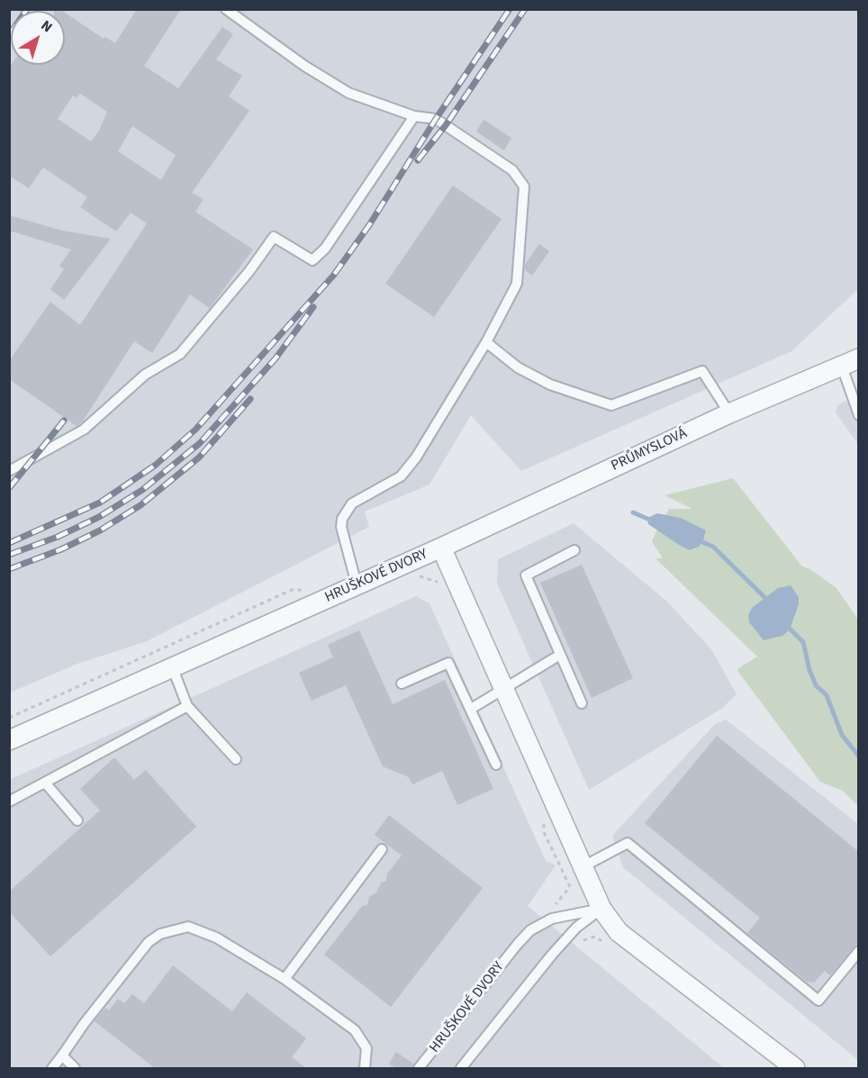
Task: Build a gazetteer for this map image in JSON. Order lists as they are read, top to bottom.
{
  "streets": {
    "street": ["PRŮMYSLOVÁ", "HRUŠKOVÉ DVORY"]
  },
  "crossings": [
    ["PRŮMYSLOVÁ", "HRUŠKOVÉ DVORY"]
  ],
  "north": "top right"
}
